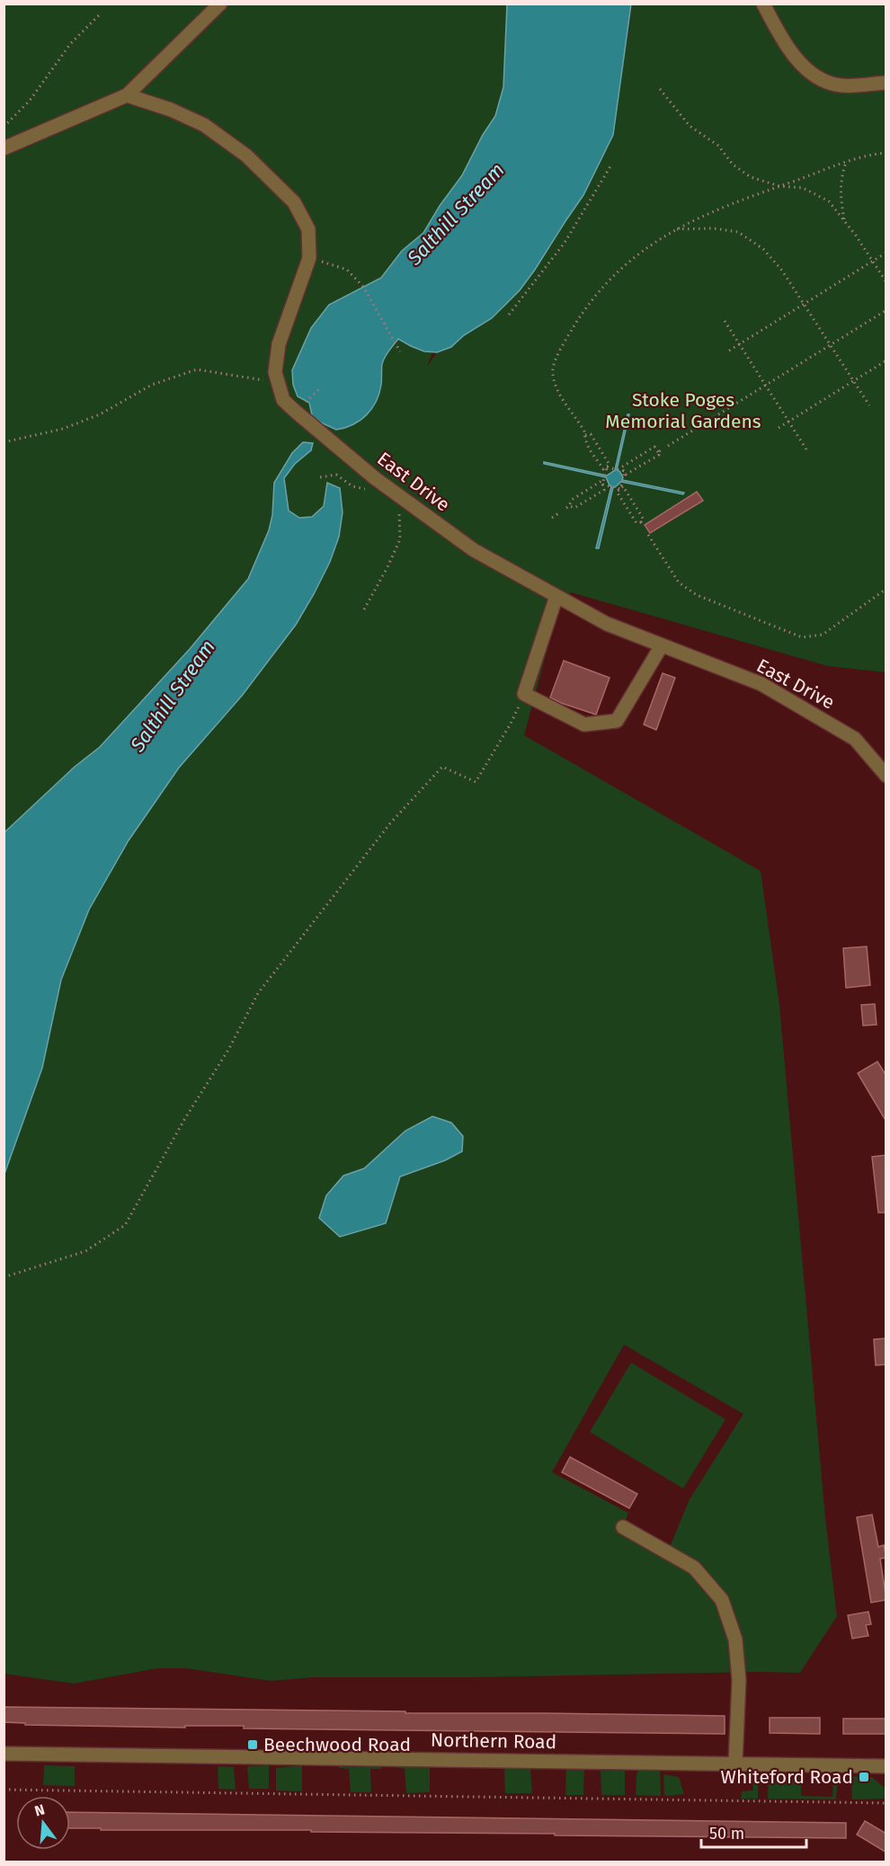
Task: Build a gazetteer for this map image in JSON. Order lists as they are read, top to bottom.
{
  "streets": {
    "street": ["East Drive", "Northern Road"]
  },
  "water": ["Salthill Stream"],
  "parks": ["Stoke Poges Memorial Gardens"],
  "places": {
    "transit": ["Beechwood Road", "Whiteford Road"]
  },
  "scale_bar": "50 m",
  "north": "top"
}
